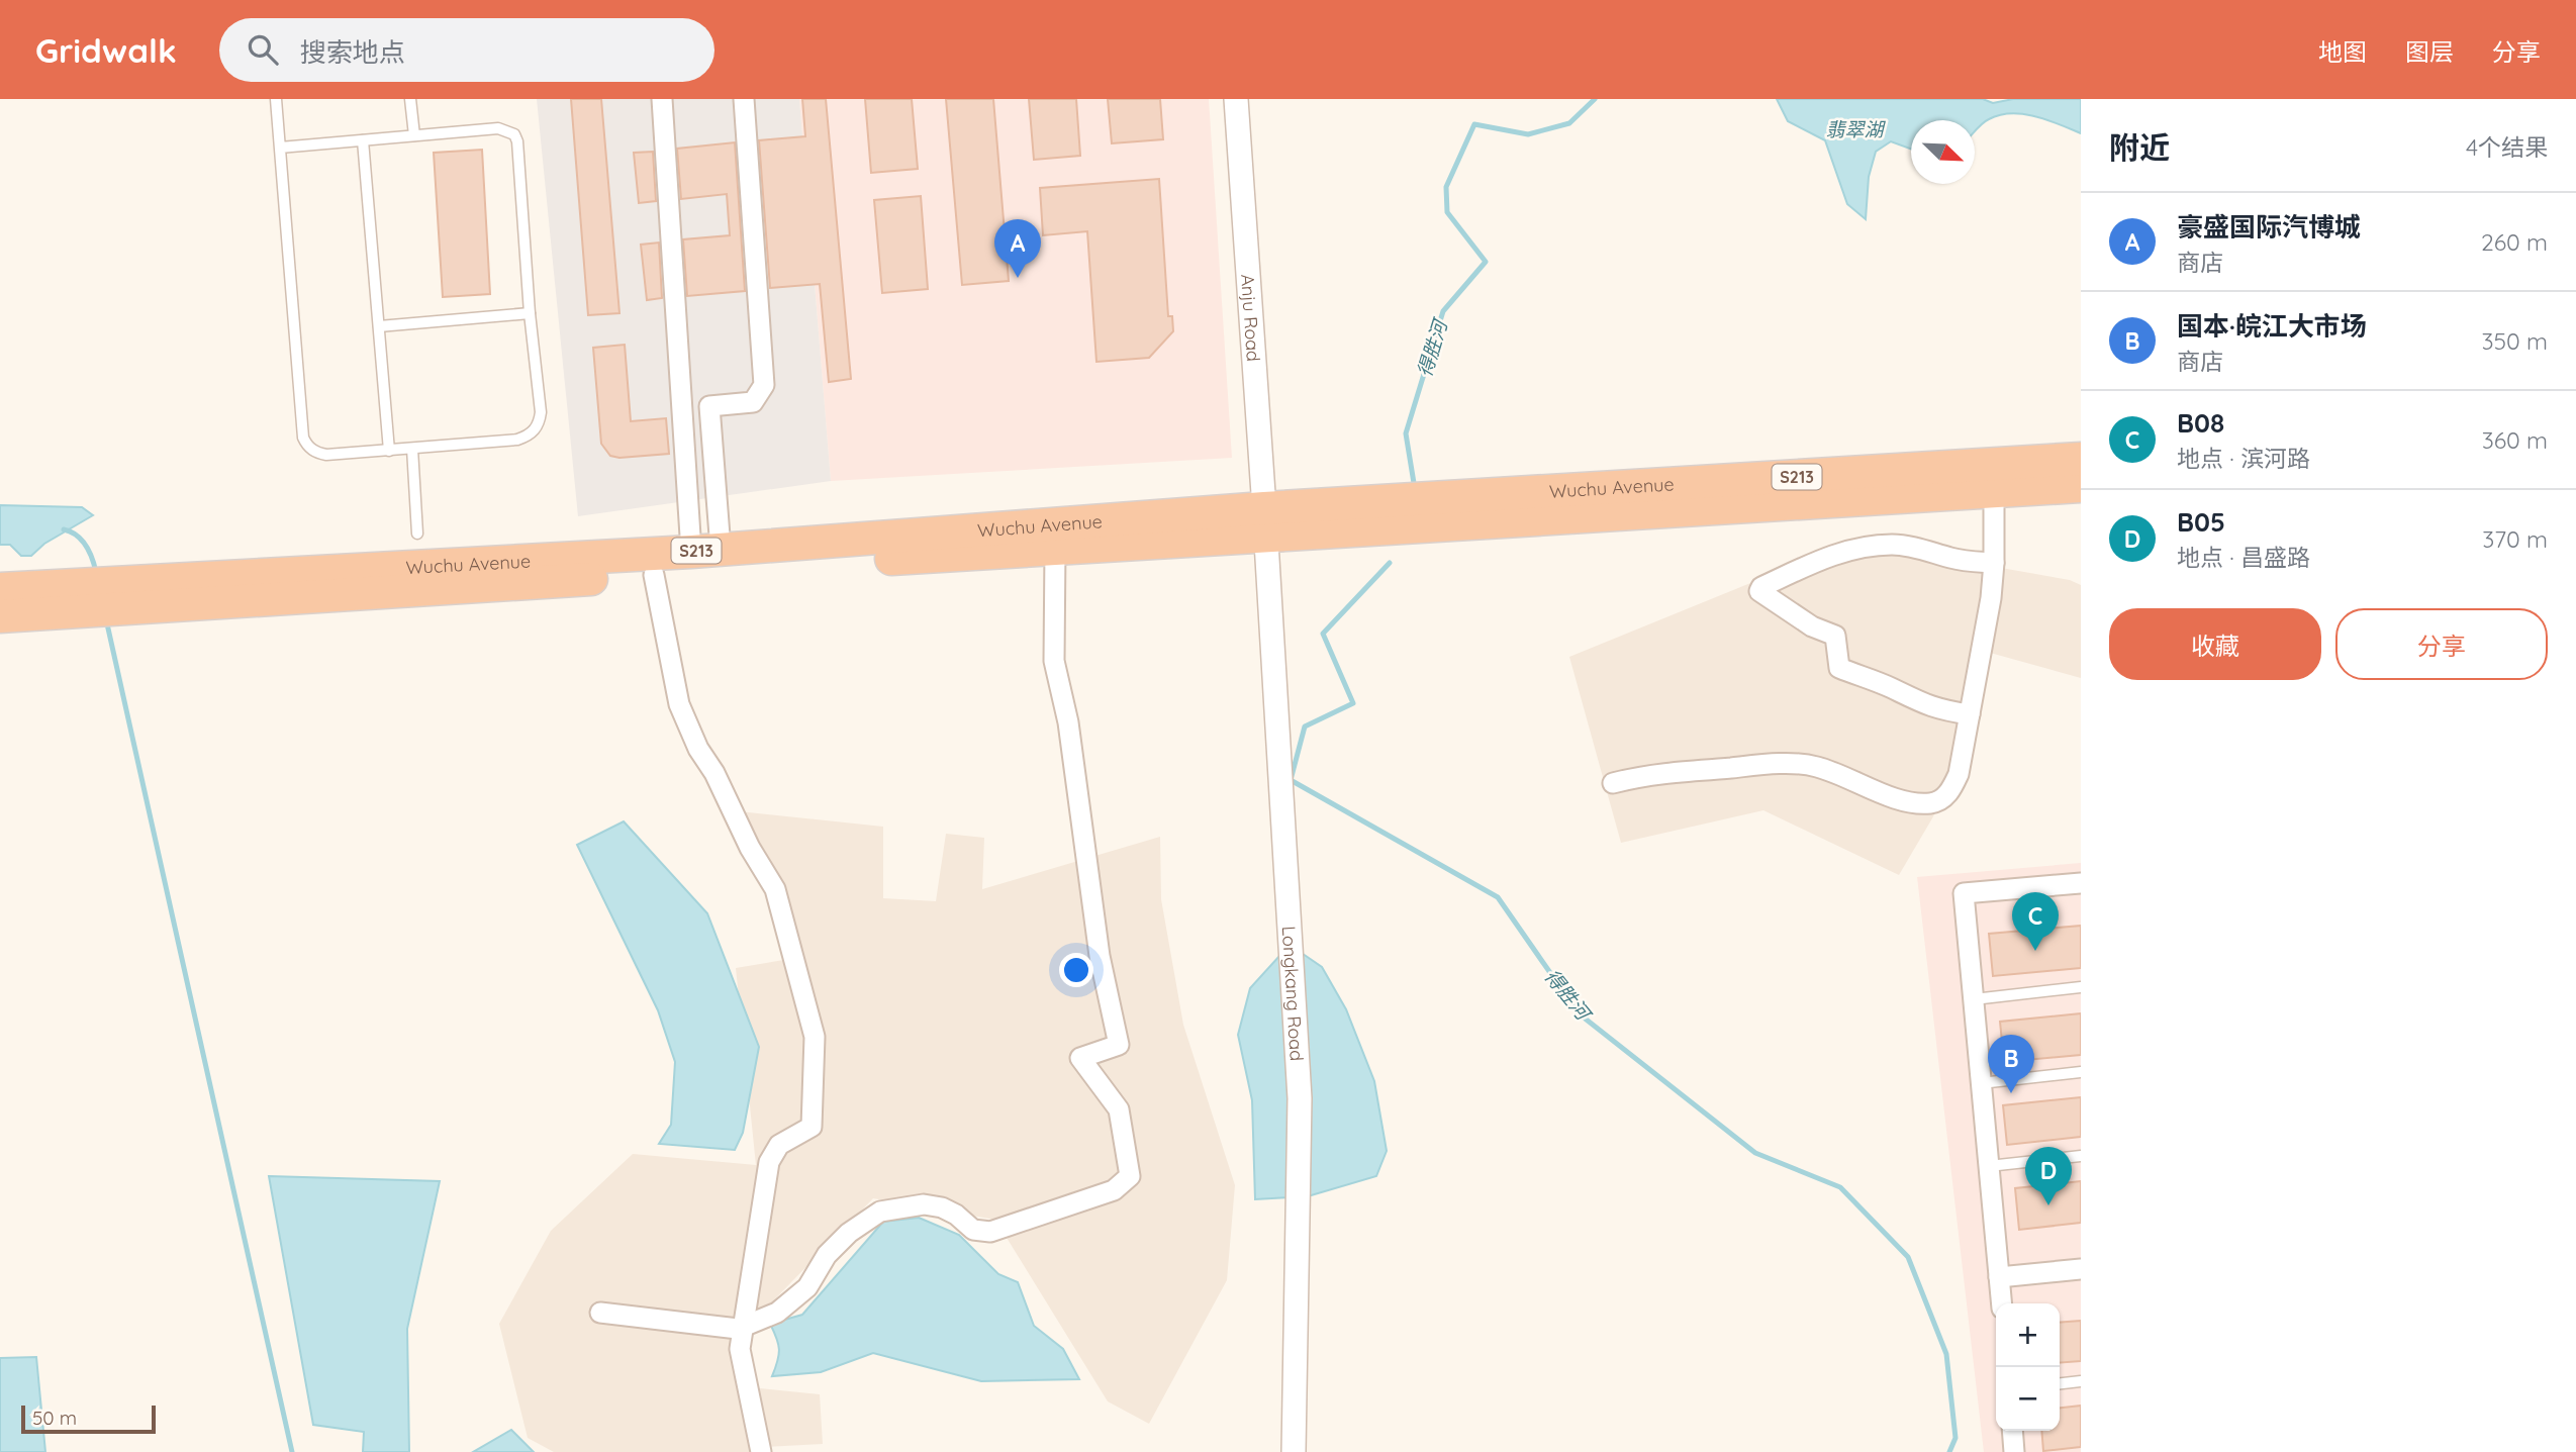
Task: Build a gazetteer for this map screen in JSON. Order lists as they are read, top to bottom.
{
  "streets": {
    "highway": ["S213", "Wuchu Avenue"],
    "street": ["Anju Road", "Longkang Road"]
  },
  "crossings": [
    ["Anju Road", "Wuchu Avenue"],
    ["Anju Road", "Longkang Road"],
    ["Wuchu Avenue", "Longkang Road"]
  ],
  "water": ["翡翠湖", "得胜河"],
  "scale_bar": "50 m",
  "north": "bottom right",
  "page": {
    "header": "Gridwalk",
    "search": "搜索地点",
    "nav": ["地图", "图层", "分享"],
    "heading": ["附近", "4个结果"],
    "list": [
      {
        "mark": "A",
        "name": "豪盛国际汽博城",
        "note": "商店",
        "value": "260 m"
      },
      {
        "mark": "B",
        "name": "国本·皖江大市场",
        "note": "商店",
        "value": "350 m"
      },
      {
        "mark": "C",
        "name": "B08",
        "note": "地点 · 滨河路",
        "value": "360 m"
      },
      {
        "mark": "D",
        "name": "B05",
        "note": "地点 · 昌盛路",
        "value": "370 m"
      }
    ],
    "pins": [
      "A",
      "C",
      "B",
      "D"
    ],
    "buttons": ["收藏", "分享"],
    "map_buttons": ["+", "−"],
    "scale": "50 m"
  }
}
